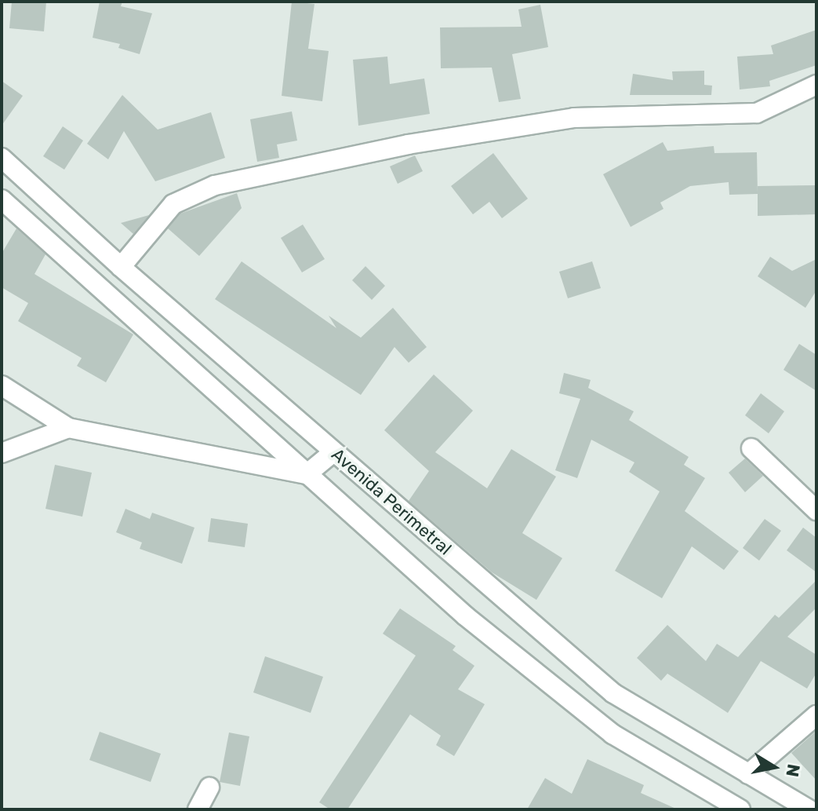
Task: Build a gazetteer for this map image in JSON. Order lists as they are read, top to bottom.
{
  "streets": {
    "main road": ["Avenida Perimetral"]
  },
  "north": "right"
}
